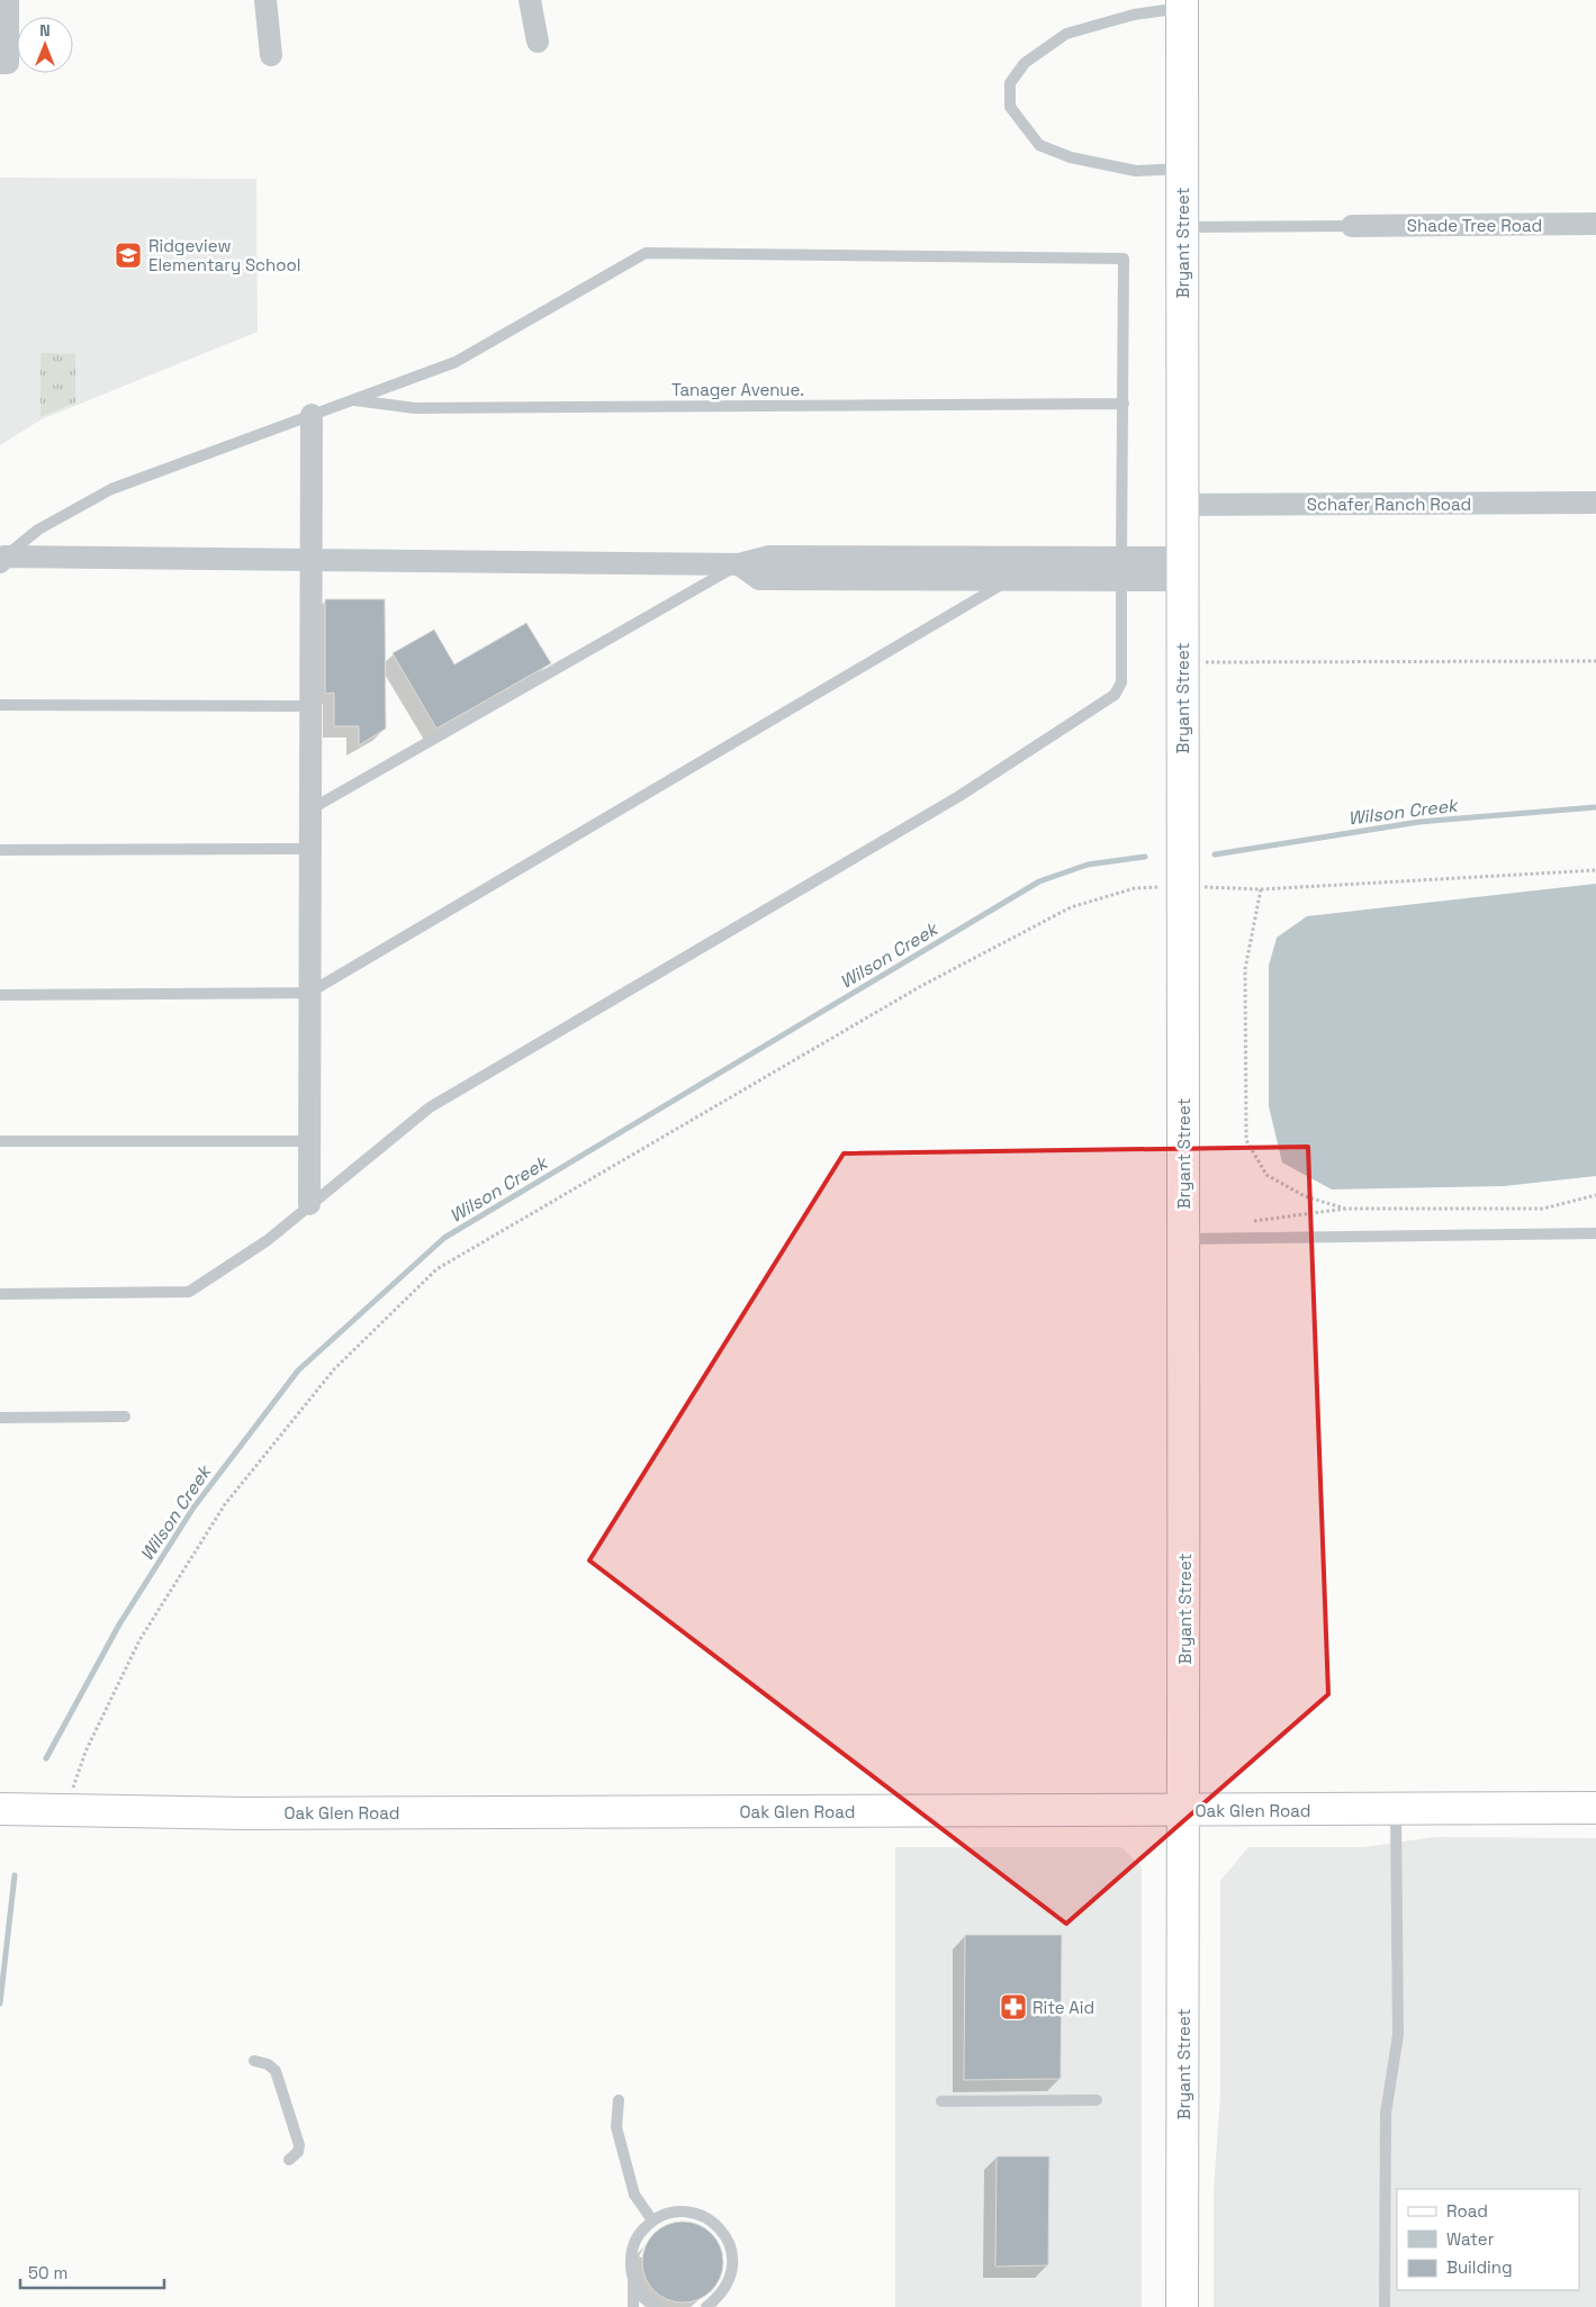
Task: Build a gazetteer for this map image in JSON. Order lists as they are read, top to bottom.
{
  "streets": {
    "main road": ["Bryant Street", "Oak Glen Road"],
    "street": ["Shade Tree Road", "Schafer Ranch Road"],
    "lane": ["Tanager Avenue."]
  },
  "crossings": [
    ["Bryant Street", "Schafer Ranch Road"],
    ["Bryant Street", "Oak Glen Road"]
  ],
  "water": ["Wilson Creek"],
  "places": {
    "school or university": ["Ridgeview Elementary School"],
    "pharmacy": ["Rite Aid"]
  },
  "legend": ["Road", "Water", "Building"],
  "scale_bar": "50 m",
  "north": "top"
}
